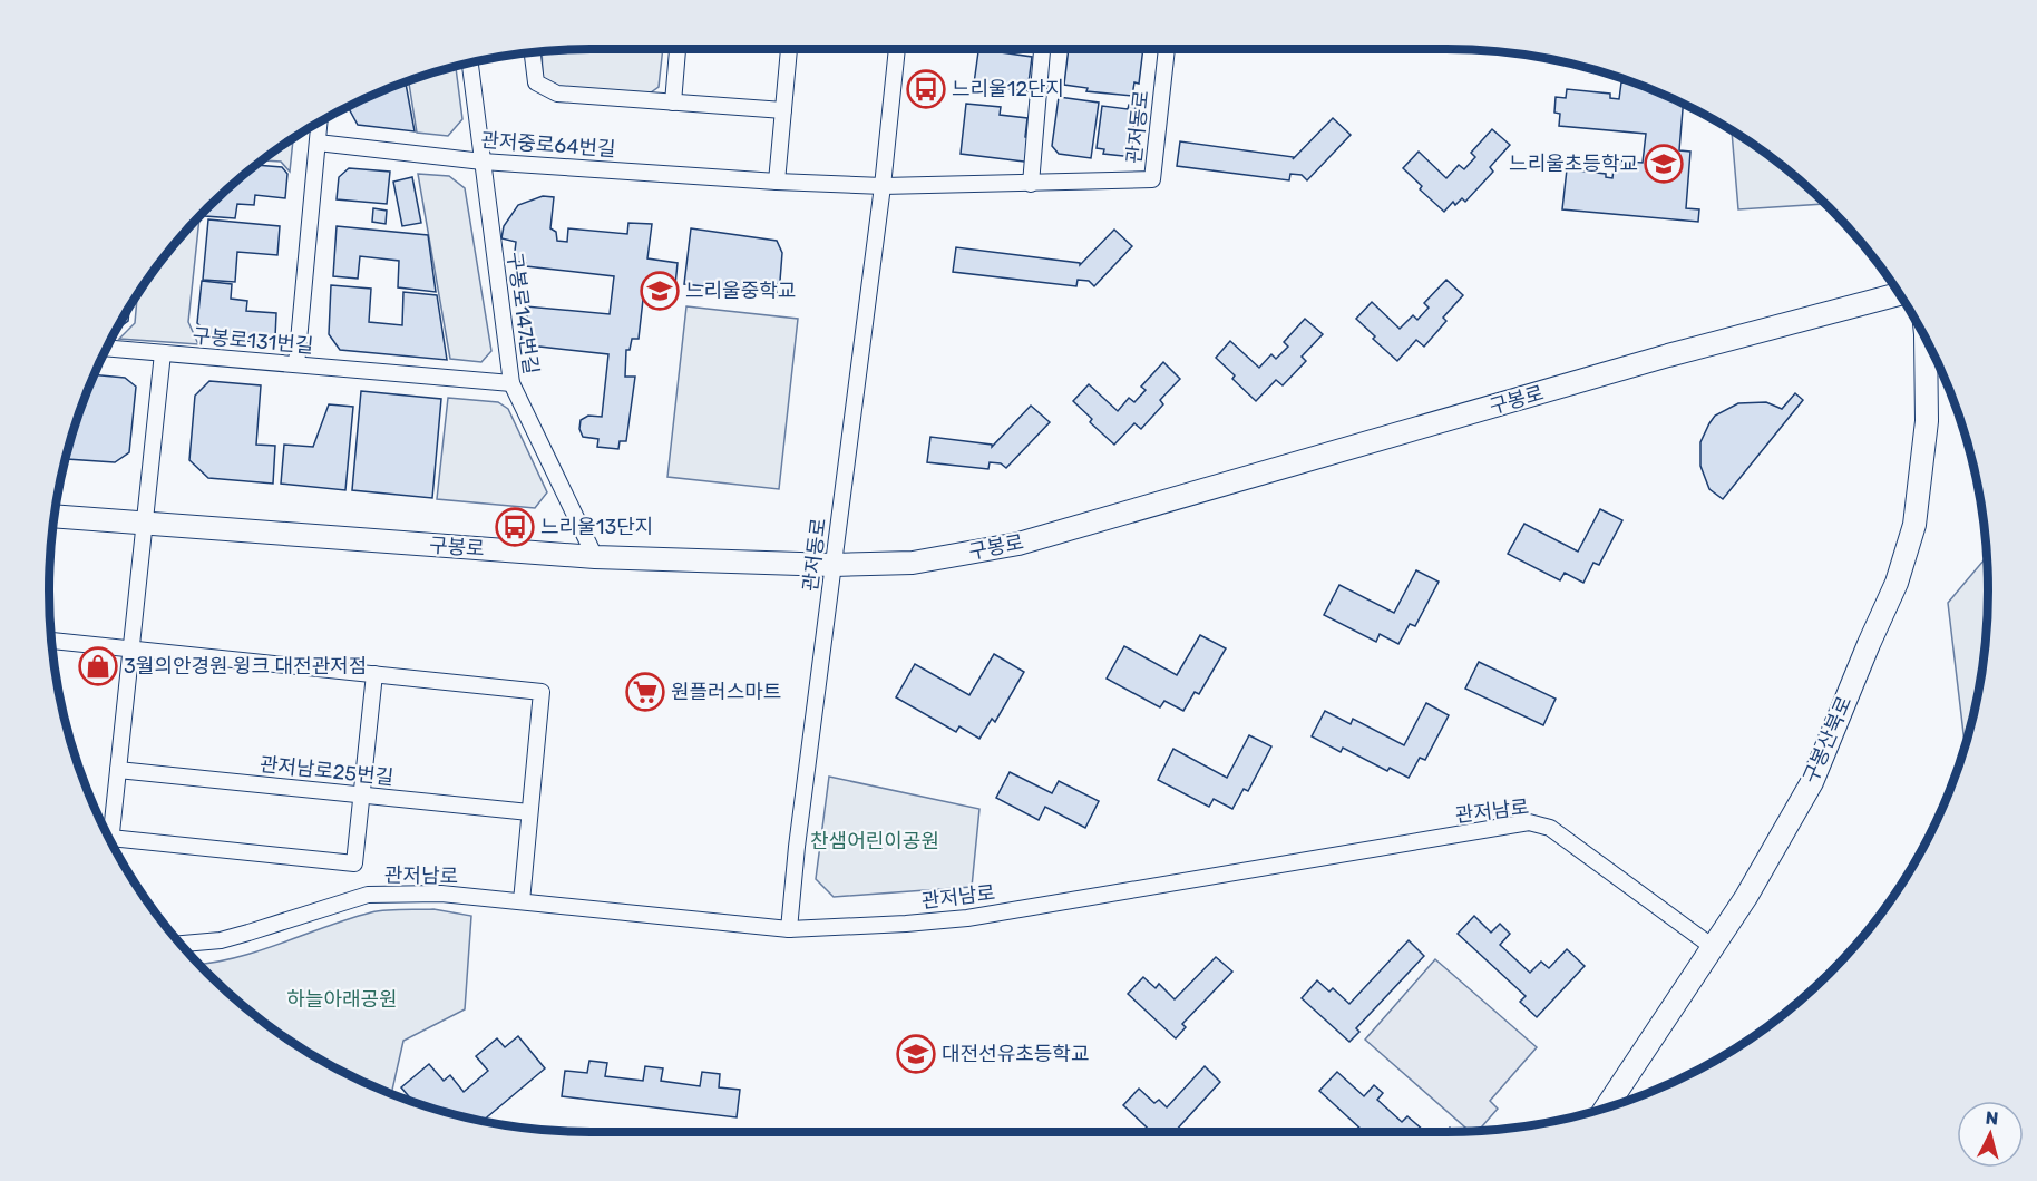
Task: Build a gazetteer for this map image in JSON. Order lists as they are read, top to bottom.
{
  "streets": {
    "main road": ["구봉로", "구봉산북로"],
    "street": [
      "관저동로",
      "관저중로64번길",
      "구봉로147번길",
      "구봉로131번길",
      "관저남로25번길",
      "관저남로"
    ]
  },
  "crossings": [
    ["관저동로", "관저중로64번길"],
    ["관저동로", "구봉로"],
    ["관저동로", "관저남로"],
    ["관저중로64번길", "구봉로147번길"],
    ["구봉로147번길", "구봉로131번길"],
    ["구봉로147번길", "구봉로"],
    ["구봉로131번길", "구봉로"],
    ["구봉산북로", "관저남로"]
  ],
  "parks": ["찬샘어린이공원", "하늘아래공원"],
  "places": {
    "bus stop": ["느리울12단지", "느리울13단지"],
    "school or university": ["느리울초등학교", "느리울중학교", "대전선유초등학교"],
    "shop": ["3월의안경원 윙크 대전관저점"],
    "supermarket": ["원플러스마트"]
  },
  "north": "top"
}
